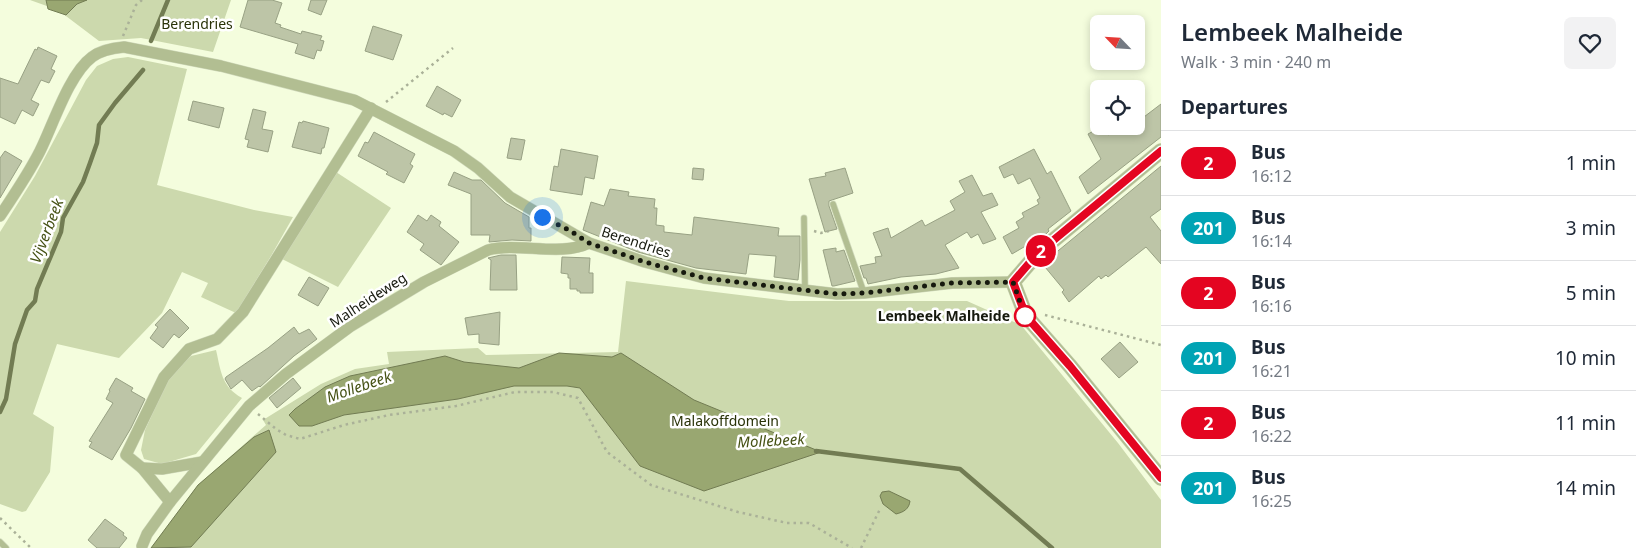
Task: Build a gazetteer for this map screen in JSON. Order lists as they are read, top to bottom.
{
  "streets": {
    "street": ["Berendries", "Malheideweg"]
  },
  "crossings": [
    ["Berendries", "Malheideweg"]
  ],
  "water": ["Vijverbeek", "Mollebeek"],
  "parks": ["Berendries", "Malakoffdomein"],
  "places": ["Lembeek Malheide"],
  "lines": ["bus line 2"],
  "north": "top left",
  "page": {
    "on_map": "2",
    "heading": [
      ["Lembeek Malheide", "Walk · 3 min · 240 m"],
      "Departures"
    ],
    "list": [
      {
        "mark": "2",
        "name": "Bus",
        "note": "16:12",
        "value": "1 min"
      },
      {
        "mark": "201",
        "name": "Bus",
        "note": "16:14",
        "value": "3 min"
      },
      {
        "mark": "2",
        "name": "Bus",
        "note": "16:16",
        "value": "5 min"
      },
      {
        "mark": "201",
        "name": "Bus",
        "note": "16:21",
        "value": "10 min"
      },
      {
        "mark": "2",
        "name": "Bus",
        "note": "16:22",
        "value": "11 min"
      },
      {
        "mark": "201",
        "name": "Bus",
        "note": "16:25",
        "value": "14 min"
      }
    ]
  }
}
